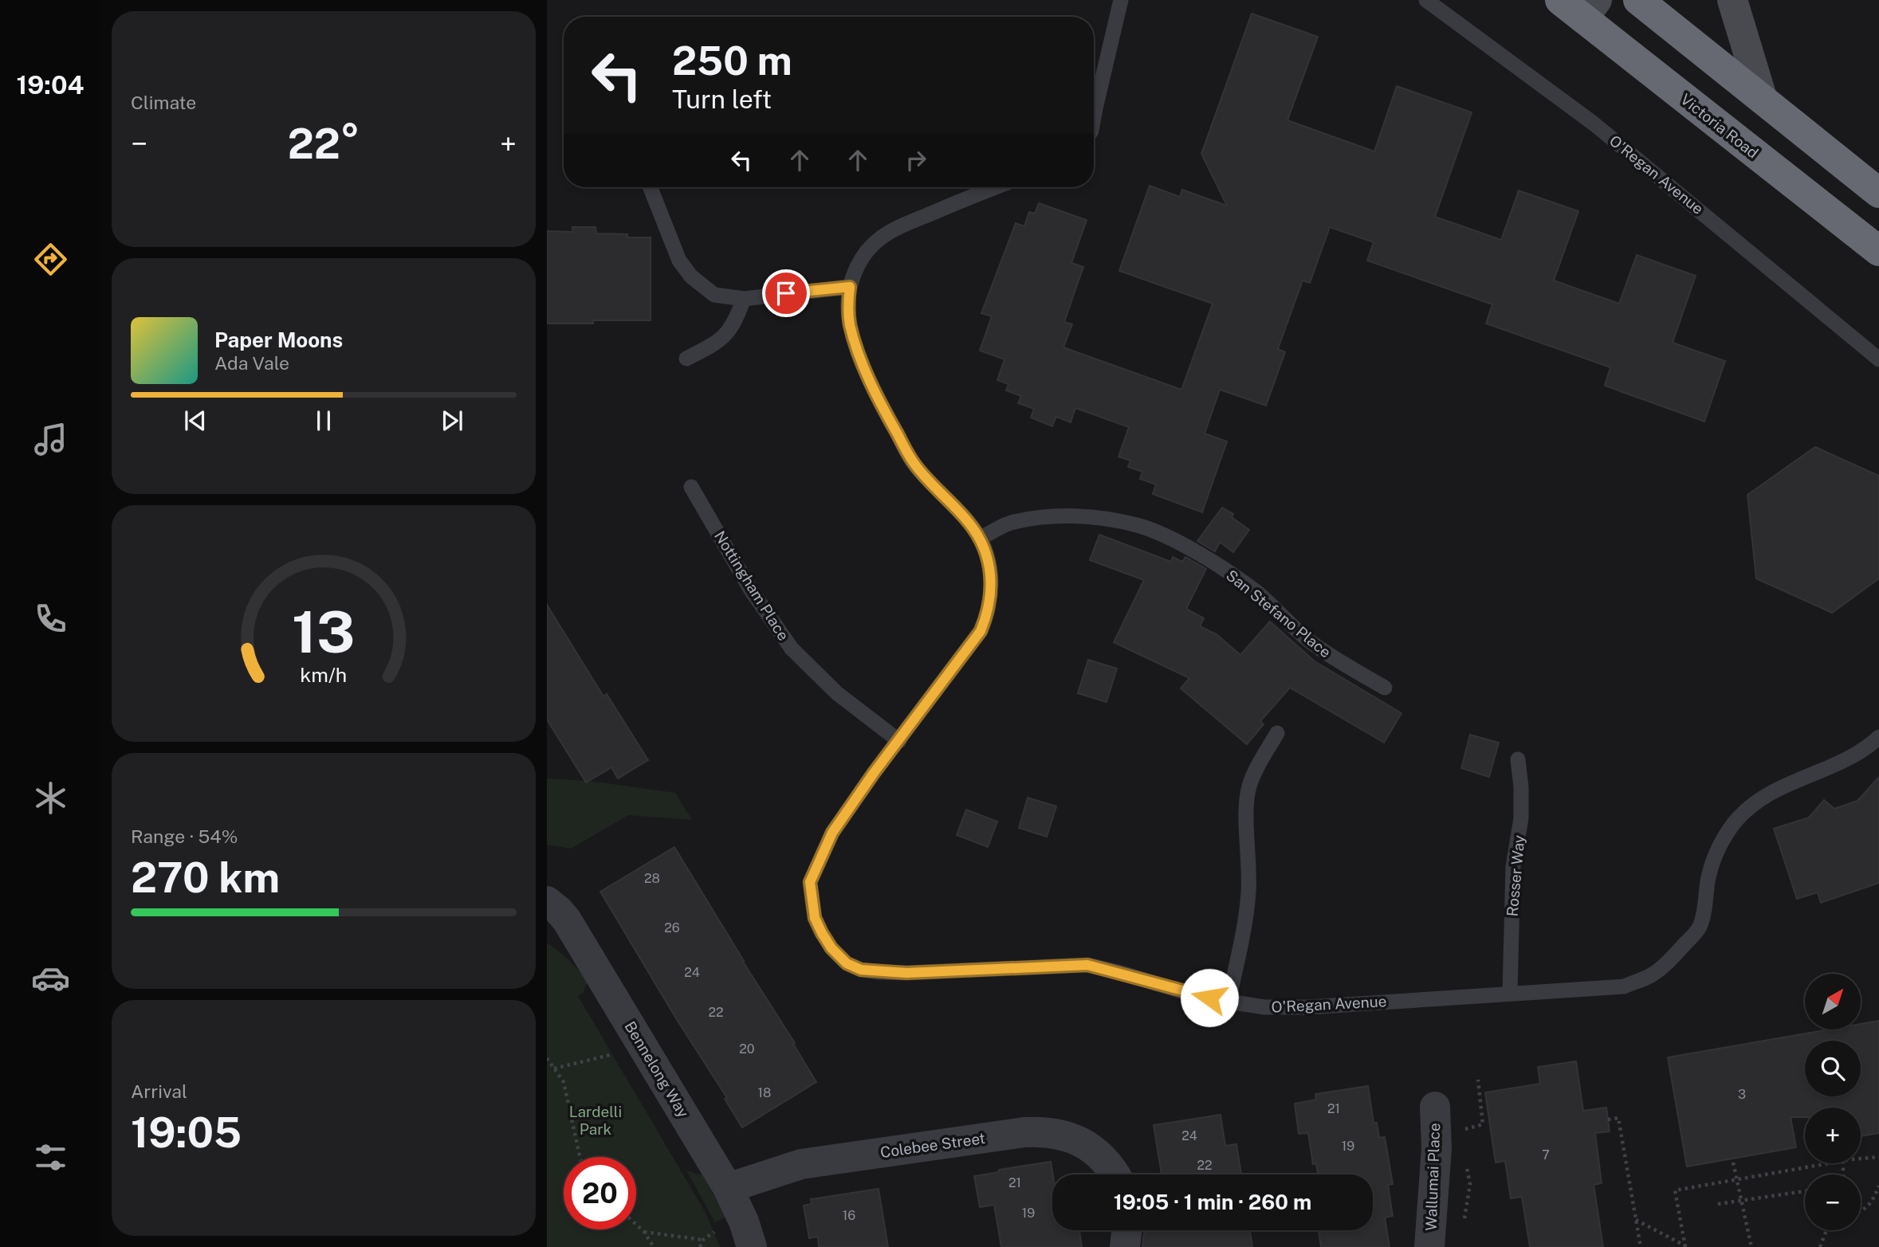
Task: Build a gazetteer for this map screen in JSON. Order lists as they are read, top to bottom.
{
  "streets": {
    "highway": ["Victoria Road"],
    "street": ["Bennelong Way", "Colebee Street", "Wallumai Place"],
    "lane": [
      "O'Regan Avenue",
      "Nottingham Place",
      "San Stefano Place",
      "Rosser Way"
    ]
  },
  "crossings": [
    ["O'Regan Avenue", "Nottingham Place"],
    ["O'Regan Avenue", "San Stefano Place"],
    ["O'Regan Avenue", "Rosser Way"],
    ["Bennelong Way", "Colebee Street"]
  ],
  "parks": ["Lardelli Park"],
  "house_numbers": [
    "28",
    "26",
    "24",
    "22",
    "20",
    "18",
    "3",
    "21",
    "24",
    "19",
    "7",
    "22",
    "21",
    "19",
    "16"
  ],
  "north": "top right",
  "page": {
    "tabs": "19:04",
    "tile": [
      "Climate",
      ["Range · 54%", "270 km"],
      ["Arrival", "19:05"]
    ],
    "turn": ["250 m", "Turn left"],
    "heat": ["−", "22°", "+"],
    "song": ["Paper Moons", "Ada Vale"],
    "map_buttons": ["+", "−"],
    "limit": "20",
    "trip": "19:05 · 1 min · 260 m",
    "gauge": ["13", "km/h"]
  }
}
